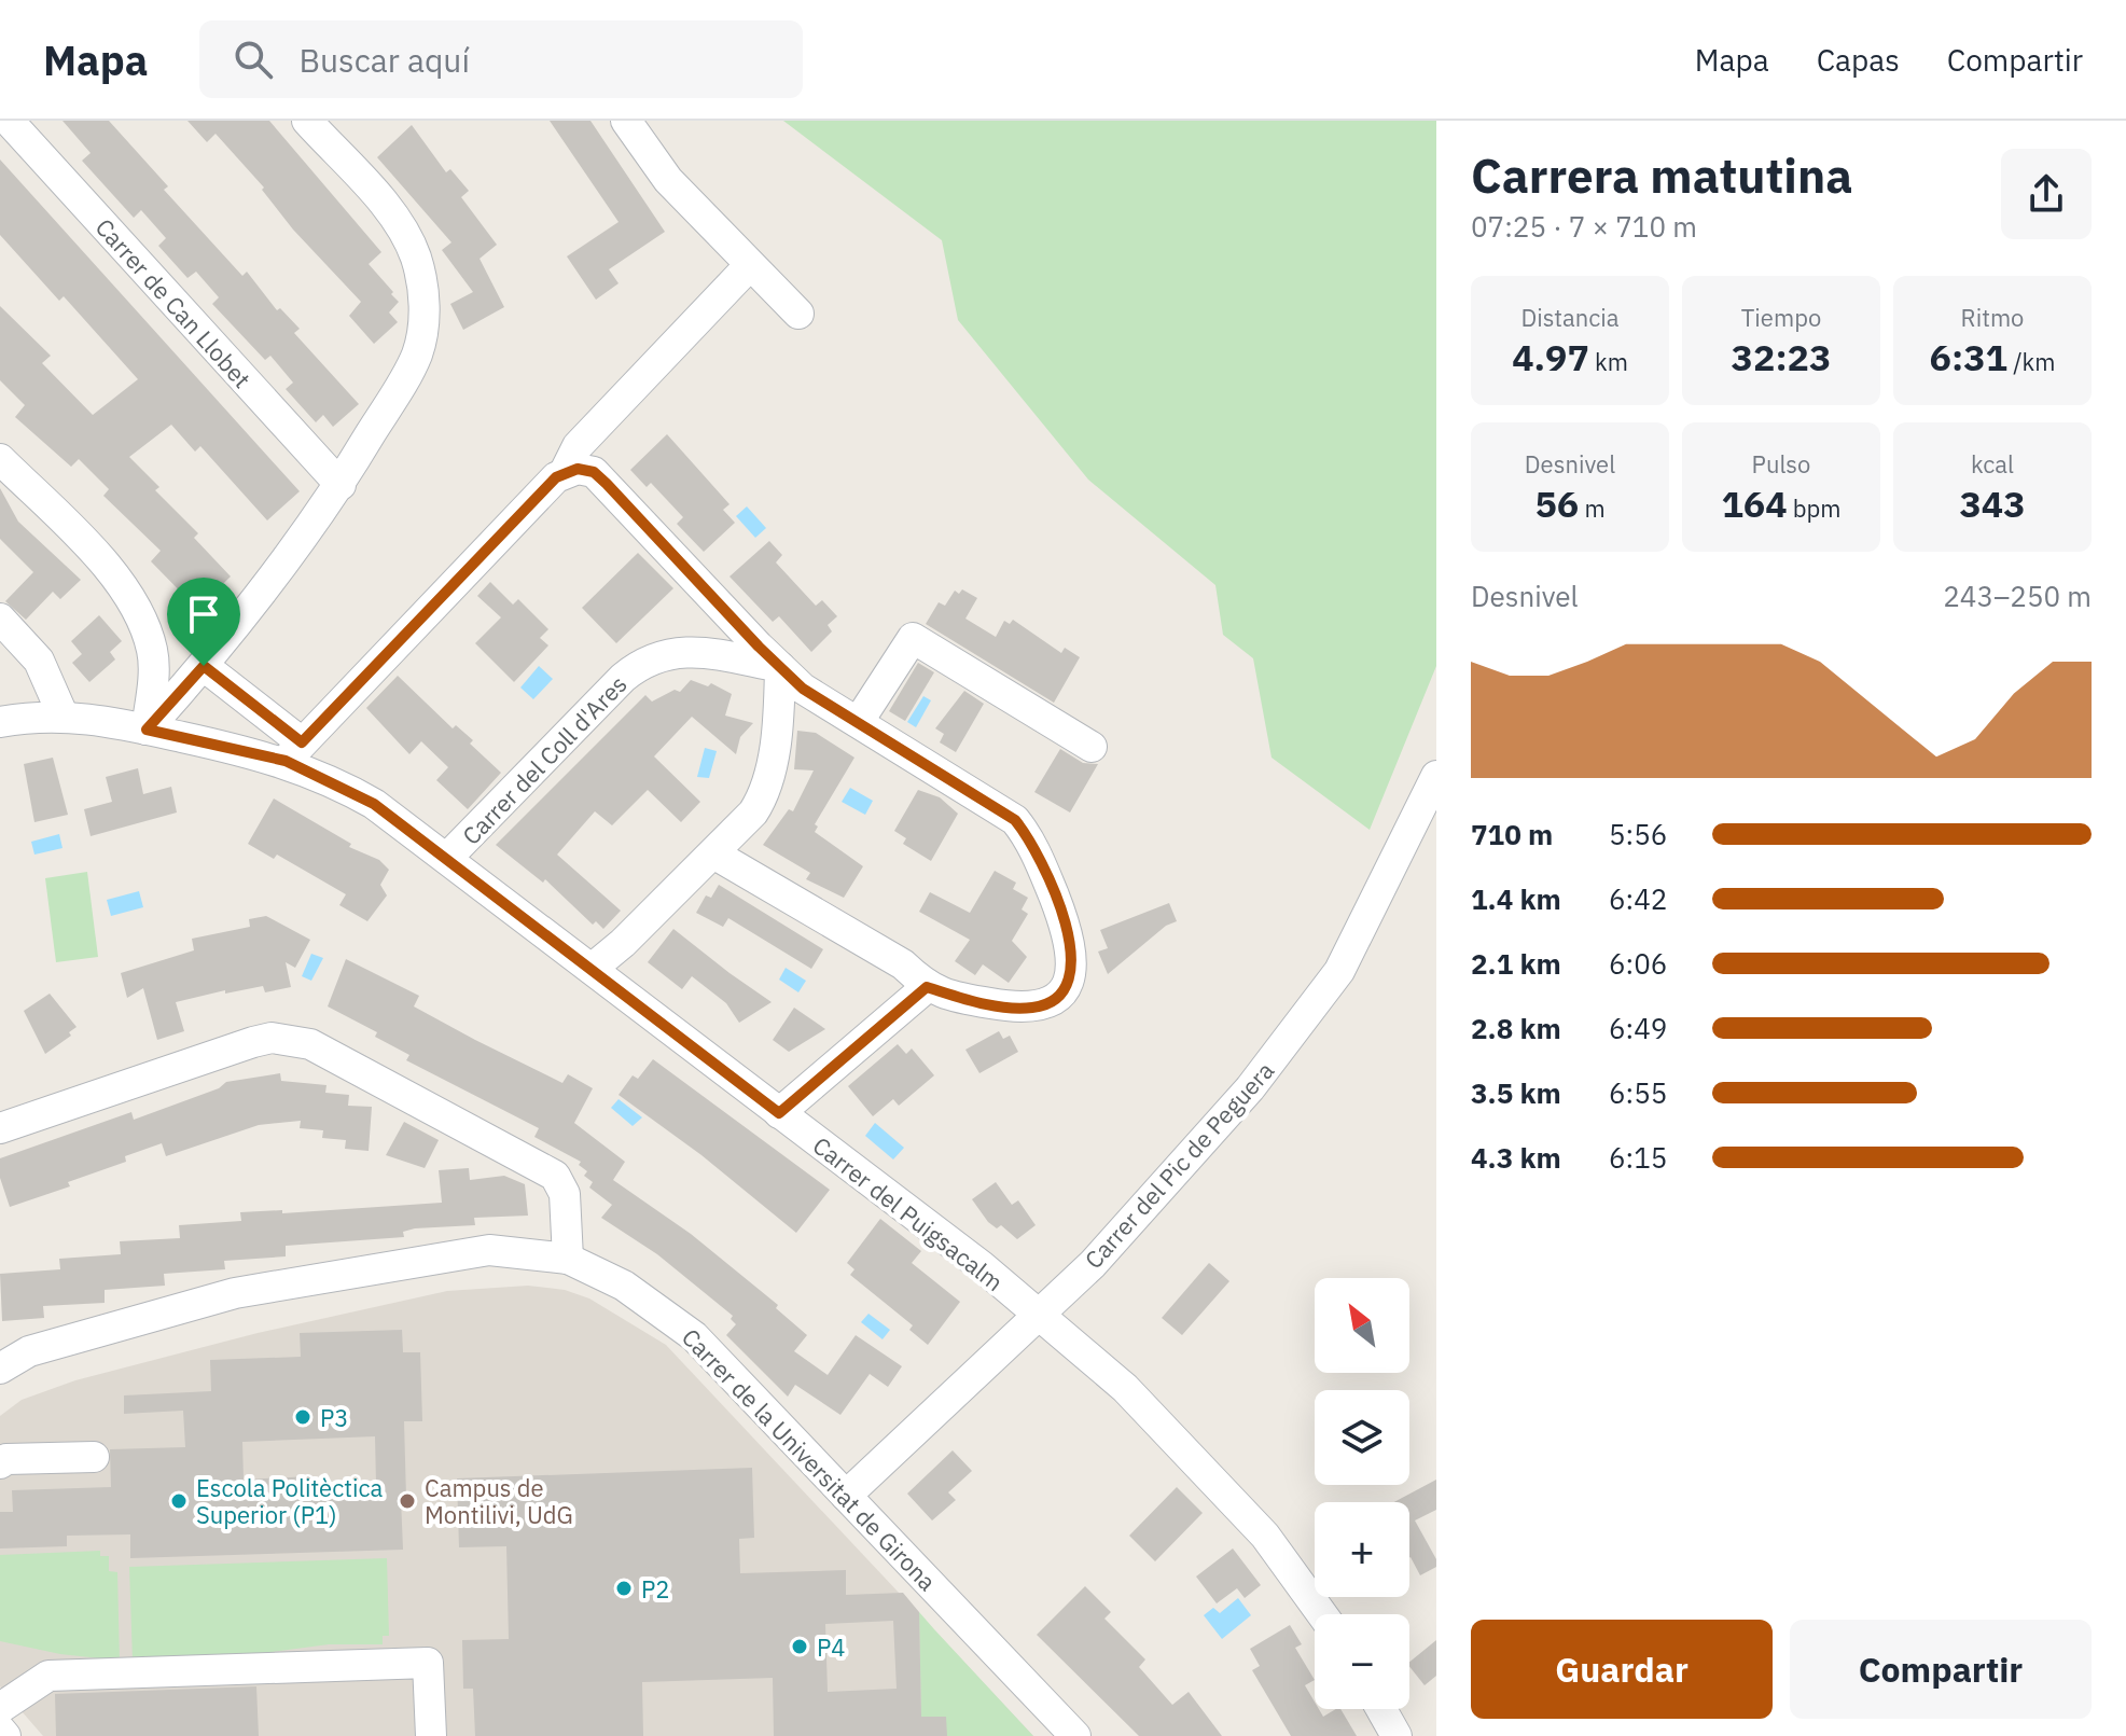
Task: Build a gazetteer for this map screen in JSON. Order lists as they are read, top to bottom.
{
  "streets": {
    "street": [
      "Carrer de Can Llobet",
      "Carrer del Coll d'Ares",
      "Carrer del Pic de Peguera",
      "Carrer del Puigsacalm",
      "Carrer de la Universitat de Girona"
    ]
  },
  "crossings": [
    ["Carrer del Coll d'Ares", "Carrer del Puigsacalm"],
    ["Carrer del Pic de Peguera", "Carrer del Puigsacalm"],
    ["Carrer del Pic de Peguera", "Carrer de la Universitat de Girona"]
  ],
  "places": [
    "P3",
    "Escola Politèctica Superior (P1)",
    "Campus de Montilivi, UdG",
    "P2",
    "P4"
  ],
  "north": "top left",
  "page": {
    "header": "Mapa",
    "search": "Buscar aquí",
    "nav": ["Mapa", "Capas", "Compartir"],
    "heading": ["Carrera matutina", "07:25 · 7 × 710 m"],
    "stats": [
      ["Distancia", "4.97 km"],
      ["Tiempo", "32:23"],
      ["Ritmo", "6:31 /km"],
      ["Desnivel", "56 m"],
      ["Pulso", "164 bpm"],
      ["kcal", "343"]
    ],
    "chart": ["Desnivel", "243–250 m"],
    "list": [
      {
        "name": "710 m",
        "note": "5:56"
      },
      {
        "name": "1.4 km",
        "note": "6:42"
      },
      {
        "name": "2.1 km",
        "note": "6:06"
      },
      {
        "name": "2.8 km",
        "note": "6:49"
      },
      {
        "name": "3.5 km",
        "note": "6:55"
      },
      {
        "name": "4.3 km",
        "note": "6:15"
      }
    ],
    "map_buttons": ["+", "−"],
    "buttons": ["Guardar", "Compartir"]
  }
}
